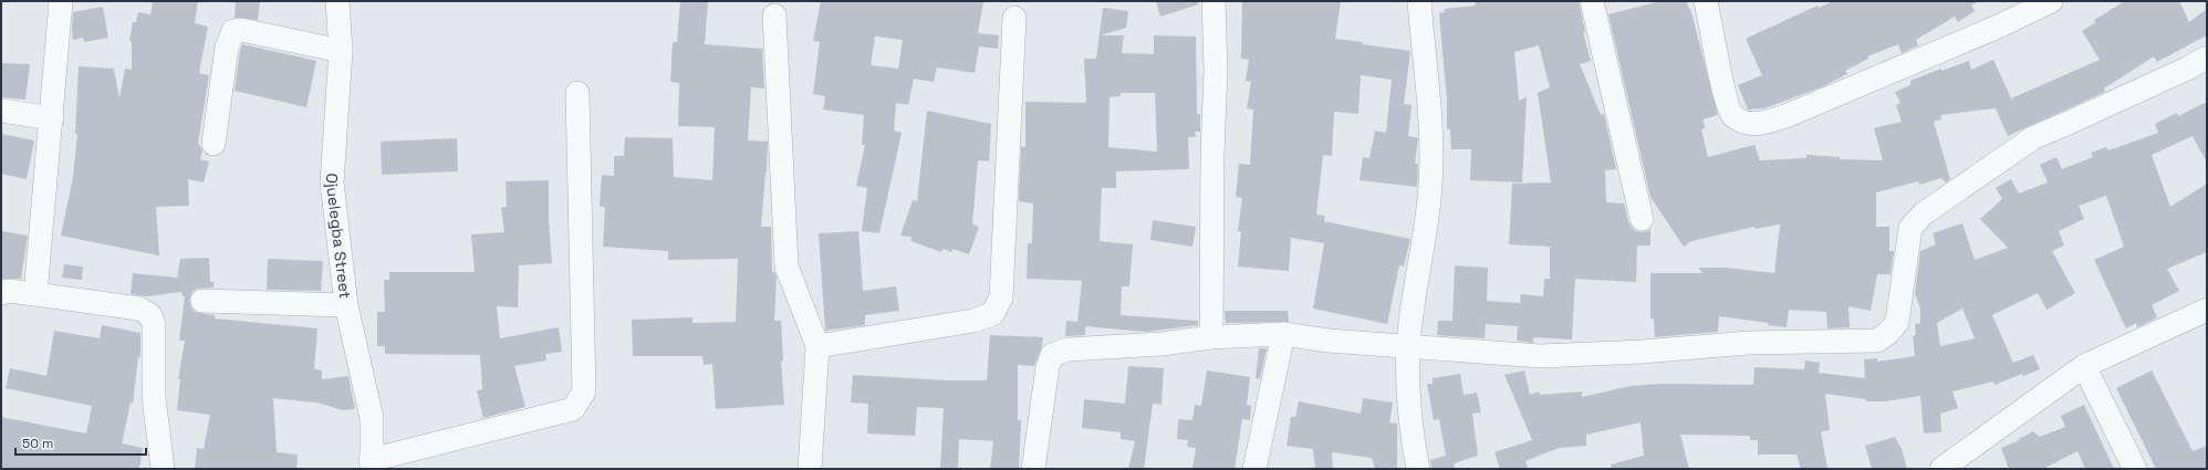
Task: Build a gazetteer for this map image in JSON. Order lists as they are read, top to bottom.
{
  "streets": {
    "street": ["Ojuelegba Street"]
  },
  "scale_bar": "50 m"
}
